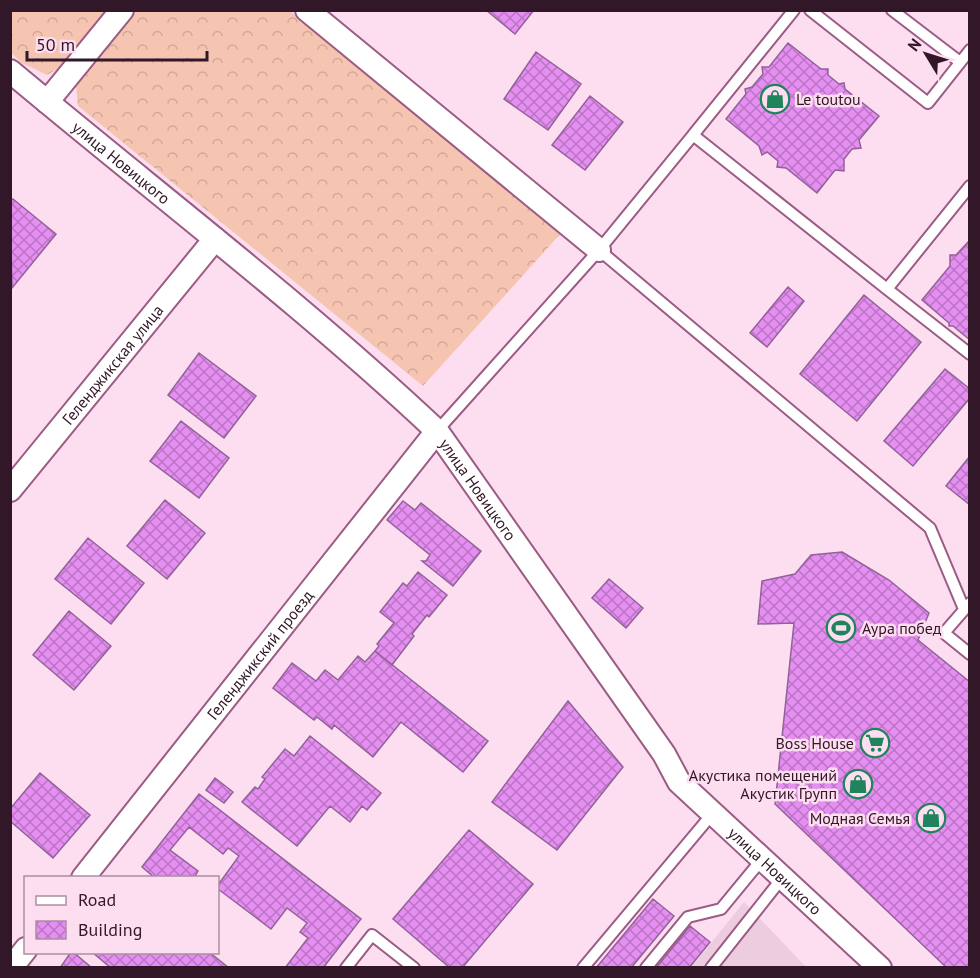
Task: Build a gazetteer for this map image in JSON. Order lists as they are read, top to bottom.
{
  "streets": {
    "street": ["улица Новицкого", "Геленджикская улица", "Геленджикский проезд"]
  },
  "crossings": [
    ["улица Новицкого", "Геленджикская улица"],
    ["улица Новицкого", "Геленджикский проезд"]
  ],
  "places": {
    "shop": ["Le toutou", "Акустика помещений Акустик Групп", "Модная Семья"],
    "sports": ["Аура побед"],
    "supermarket": ["Boss House"]
  },
  "legend": ["Road", "Building"],
  "scale_bar": "50 m",
  "north": "top left"
}
